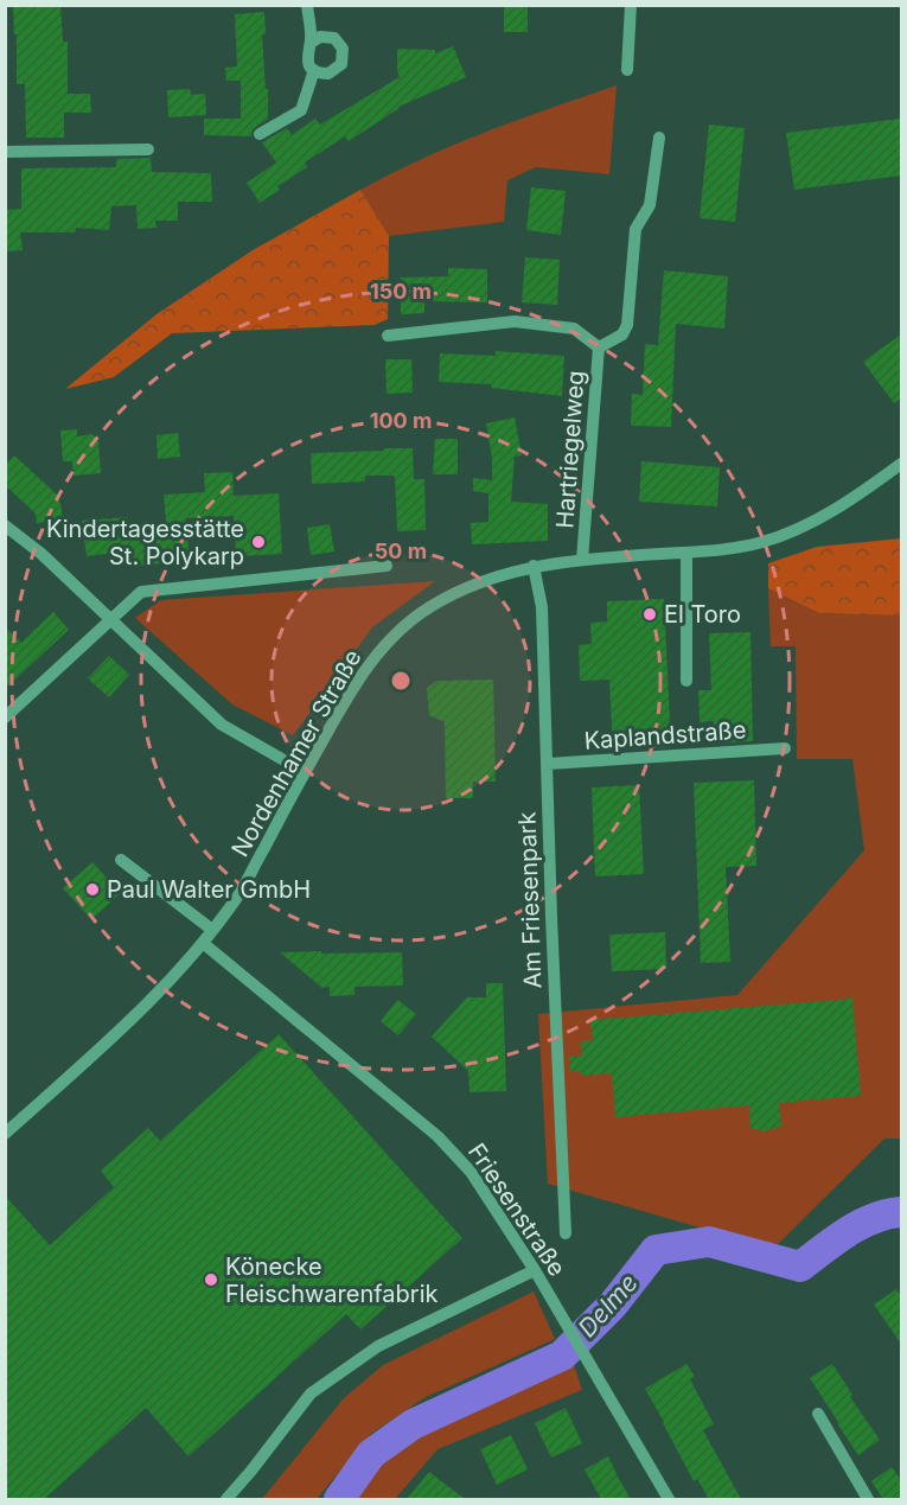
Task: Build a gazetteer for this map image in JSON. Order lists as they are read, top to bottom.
{
  "streets": {
    "street": [
      "Hartriegelweg",
      "Kaplandstraße",
      "Nordenhamer Straße",
      "Am Friesenpark",
      "Friesenstraße"
    ]
  },
  "crossings": [
    ["Hartriegelweg", "Nordenhamer Straße"],
    ["Kaplandstraße", "Am Friesenpark"],
    ["Nordenhamer Straße", "Am Friesenpark"],
    ["Nordenhamer Straße", "Friesenstraße"]
  ],
  "water": ["Delme"],
  "places": [
    "Kindertagesstätte St. Polykarp",
    "El Toro",
    "Paul Walter GmbH",
    "Könecke Fleischwarenfabrik"
  ],
  "rings": ["150 m", "100 m", "50 m"]
}
